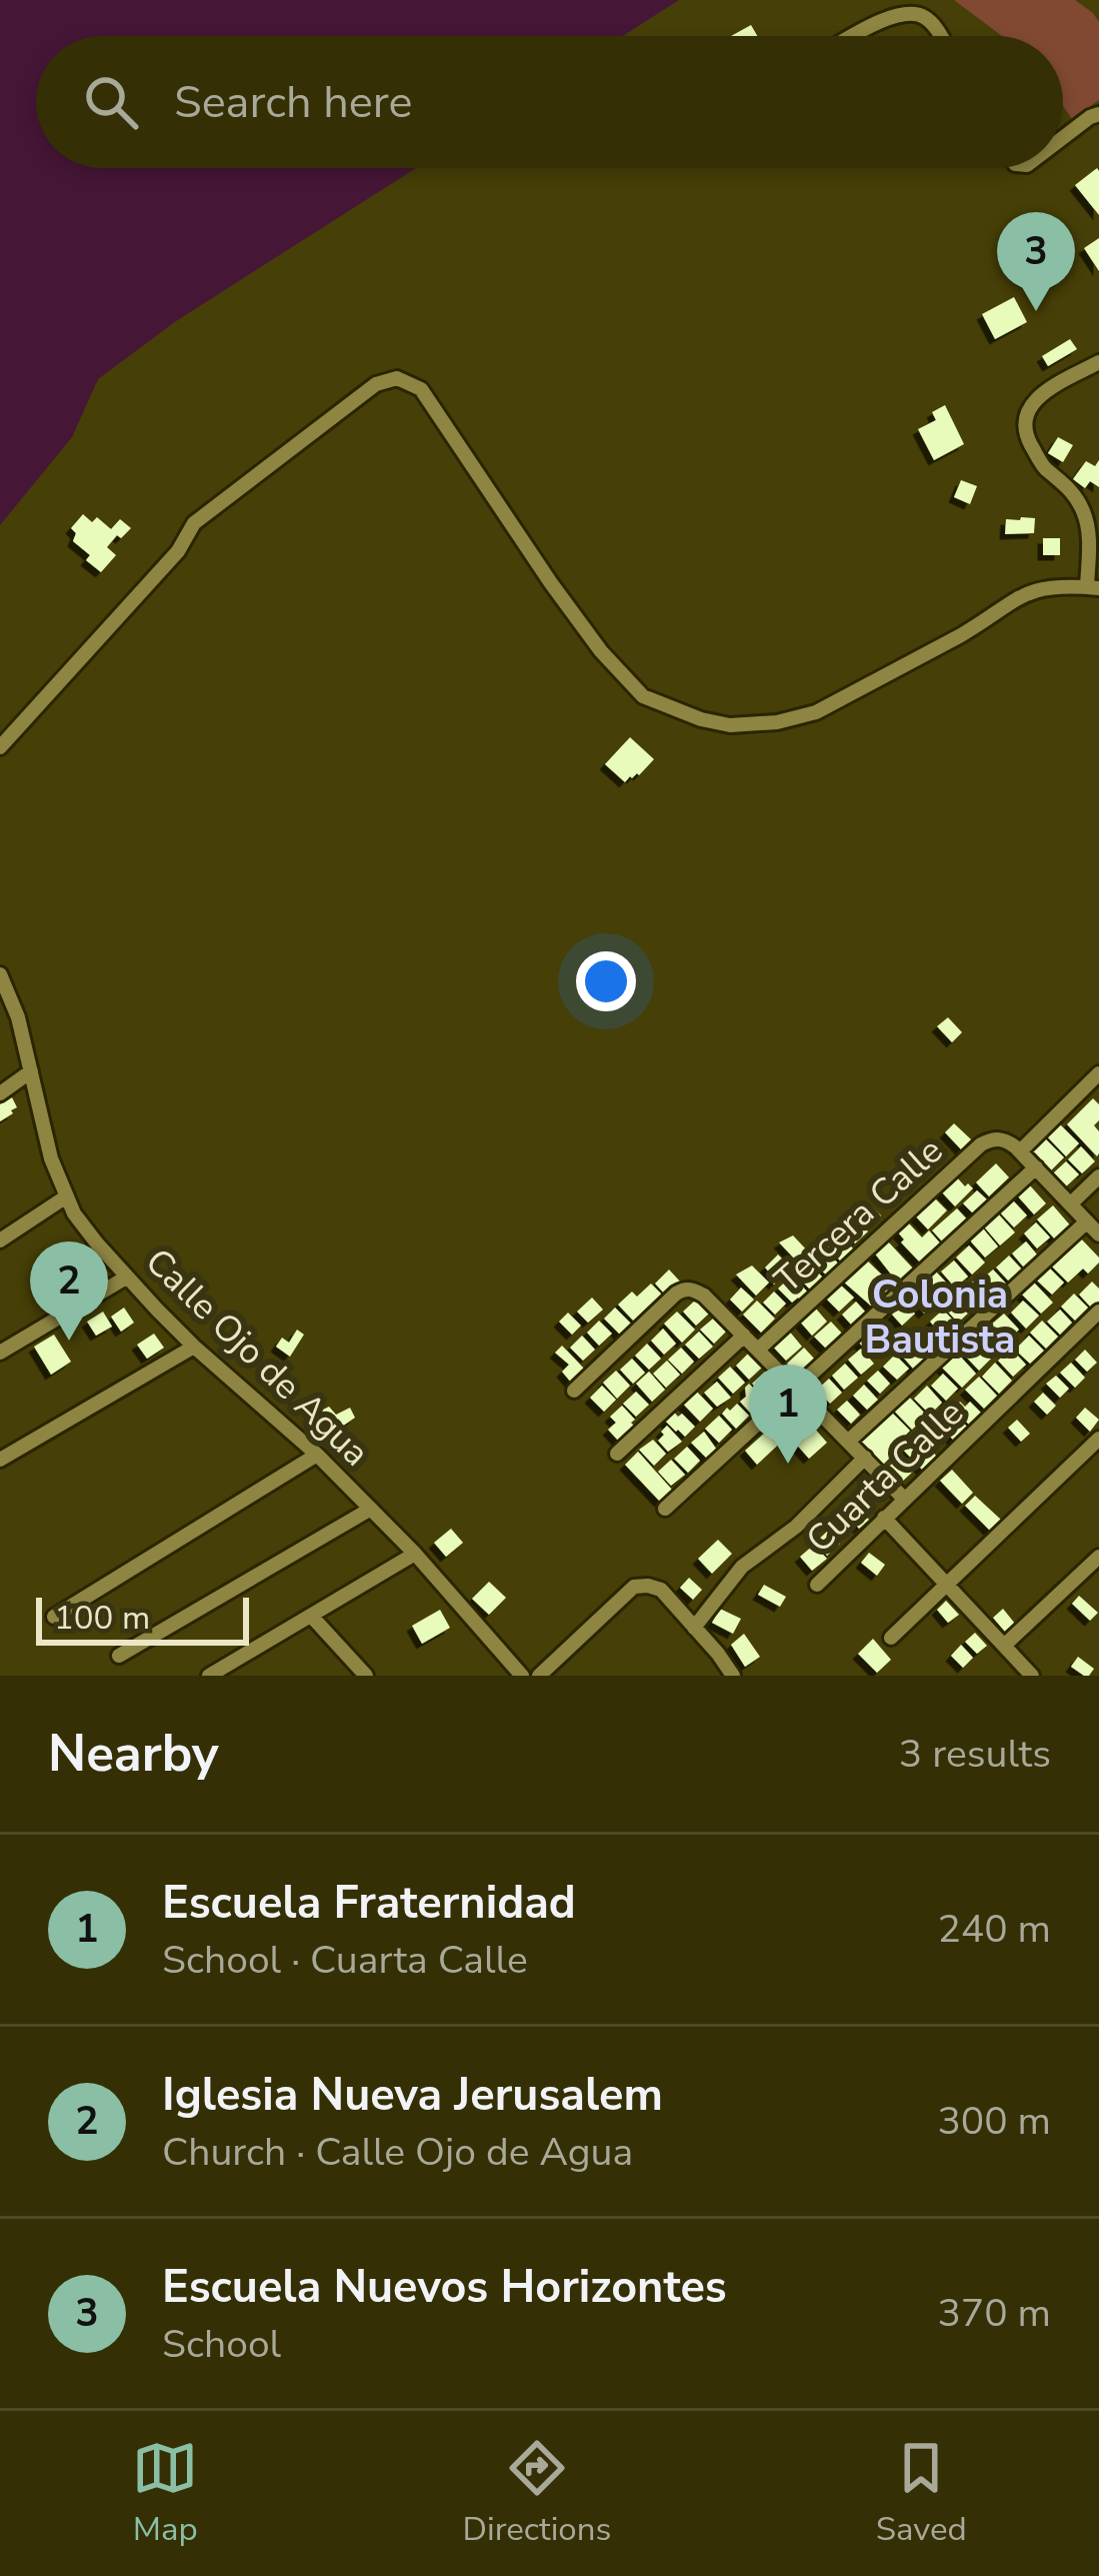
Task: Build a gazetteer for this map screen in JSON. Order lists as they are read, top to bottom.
{
  "streets": {
    "street": ["Tercera Calle", "Calle Ojo de Agua", "Cuarta Calle"]
  },
  "districts": ["Colonia Bautista"],
  "scale_bar": "100 m",
  "page": {
    "search": "Search here",
    "pins": ["3", "2", "1"],
    "scale": "100 m",
    "heading": ["Nearby", "3 results"],
    "list": [
      {
        "mark": "1",
        "name": "Escuela Fraternidad",
        "note": "School · Cuarta Calle",
        "value": "240 m"
      },
      {
        "mark": "2",
        "name": "Iglesia Nueva Jerusalem",
        "note": "Church · Calle Ojo de Agua",
        "value": "300 m"
      },
      {
        "mark": "3",
        "name": "Escuela Nuevos Horizontes",
        "note": "School",
        "value": "370 m"
      }
    ],
    "nav": ["Map", "Directions", "Saved"]
  }
}
